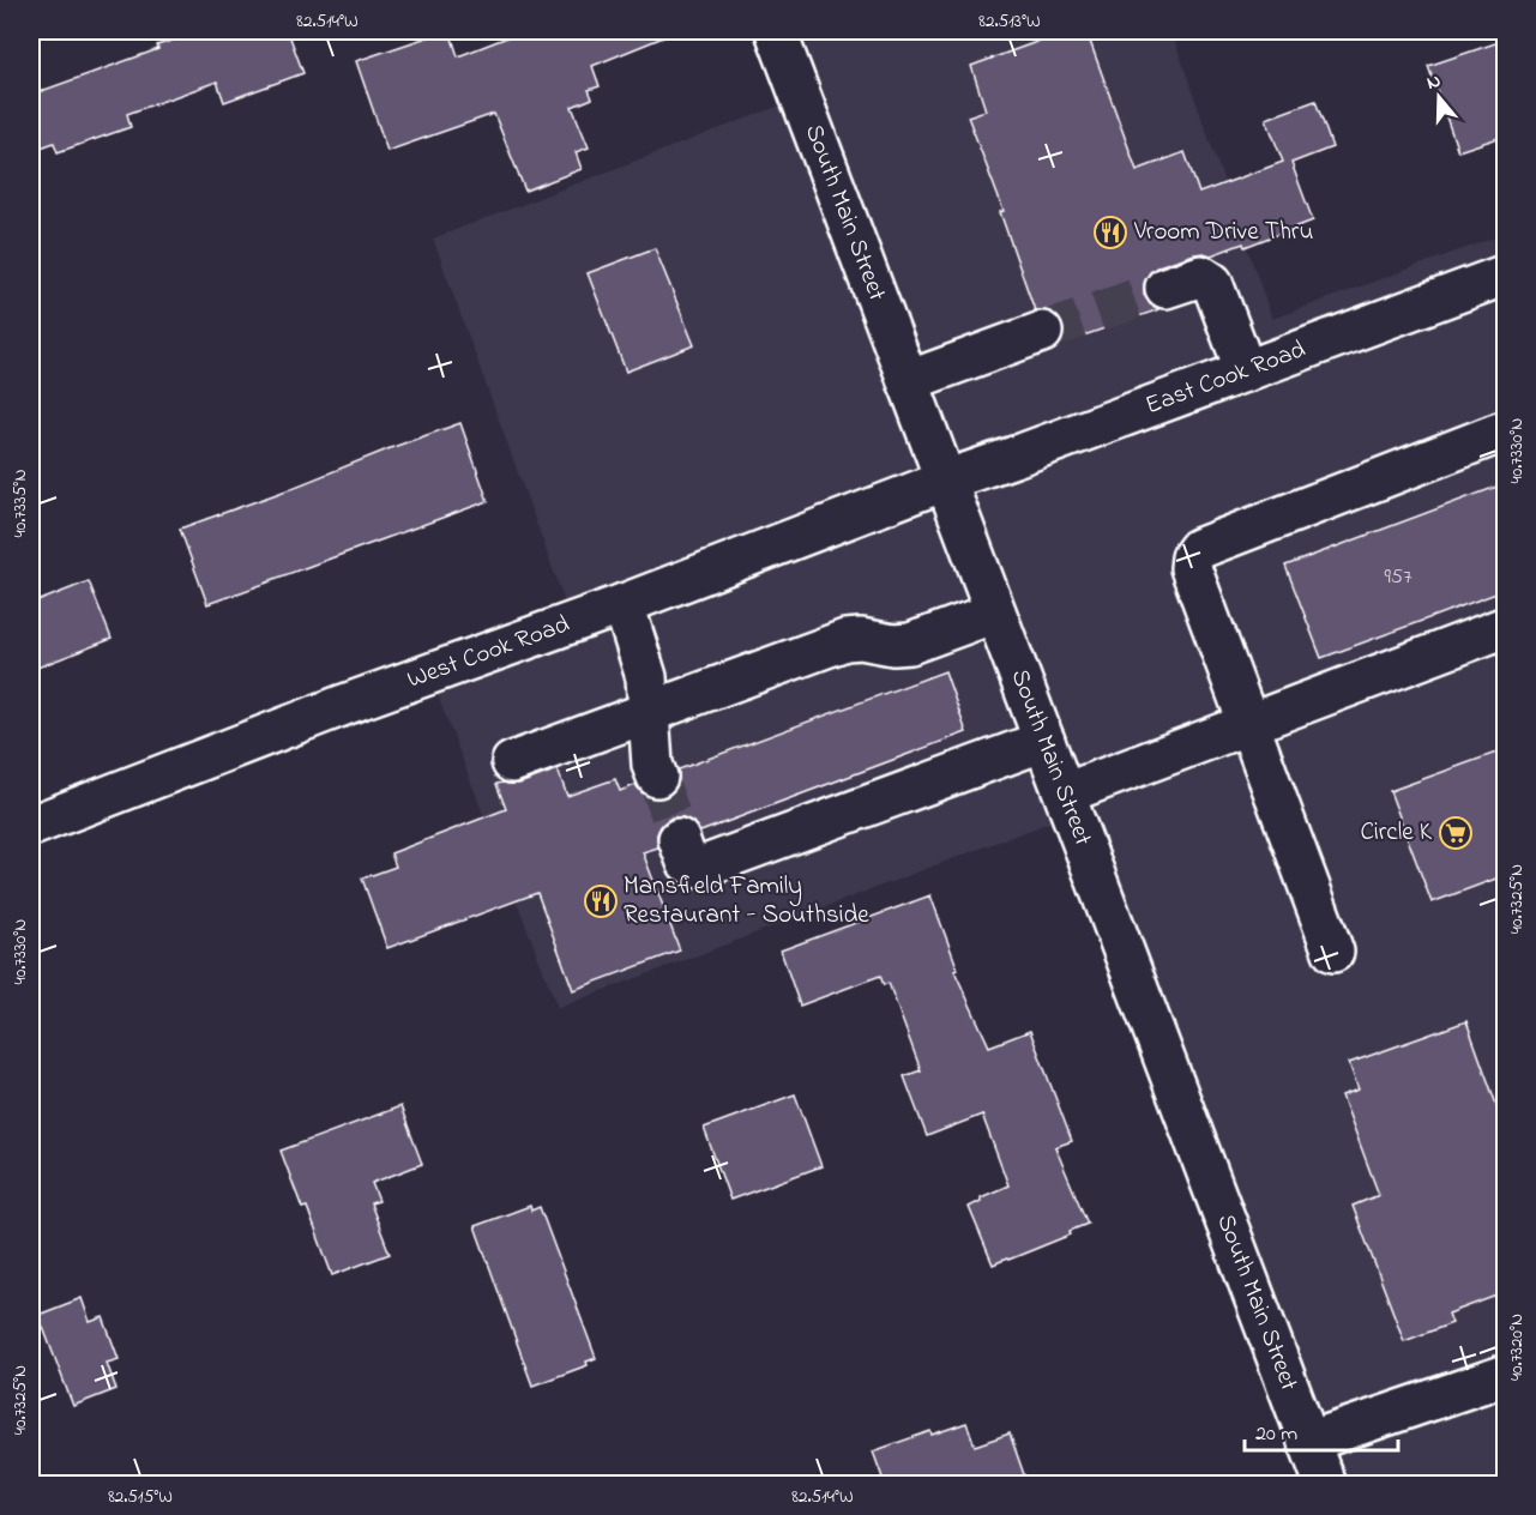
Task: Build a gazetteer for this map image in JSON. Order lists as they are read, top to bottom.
{
  "streets": {
    "street": ["South Main Street", "East Cook Road", "West Cook Road"]
  },
  "crossings": [
    ["South Main Street", "East Cook Road"],
    ["South Main Street", "West Cook Road"],
    ["East Cook Road", "West Cook Road"]
  ],
  "places": {
    "restaurant": ["Vroom Drive Thru", "Mansfield Family Restaurant - Southside"],
    "supermarket": ["Circle K"]
  },
  "house_numbers": ["957"],
  "scale_bar": "20 m",
  "north": "top",
  "coordinates": [
    "82.514°W",
    "82.513°W",
    "40.7330°N",
    "40.7335°N",
    "40.7325°N",
    "40.7320°N",
    "82.515°W"
  ]
}
